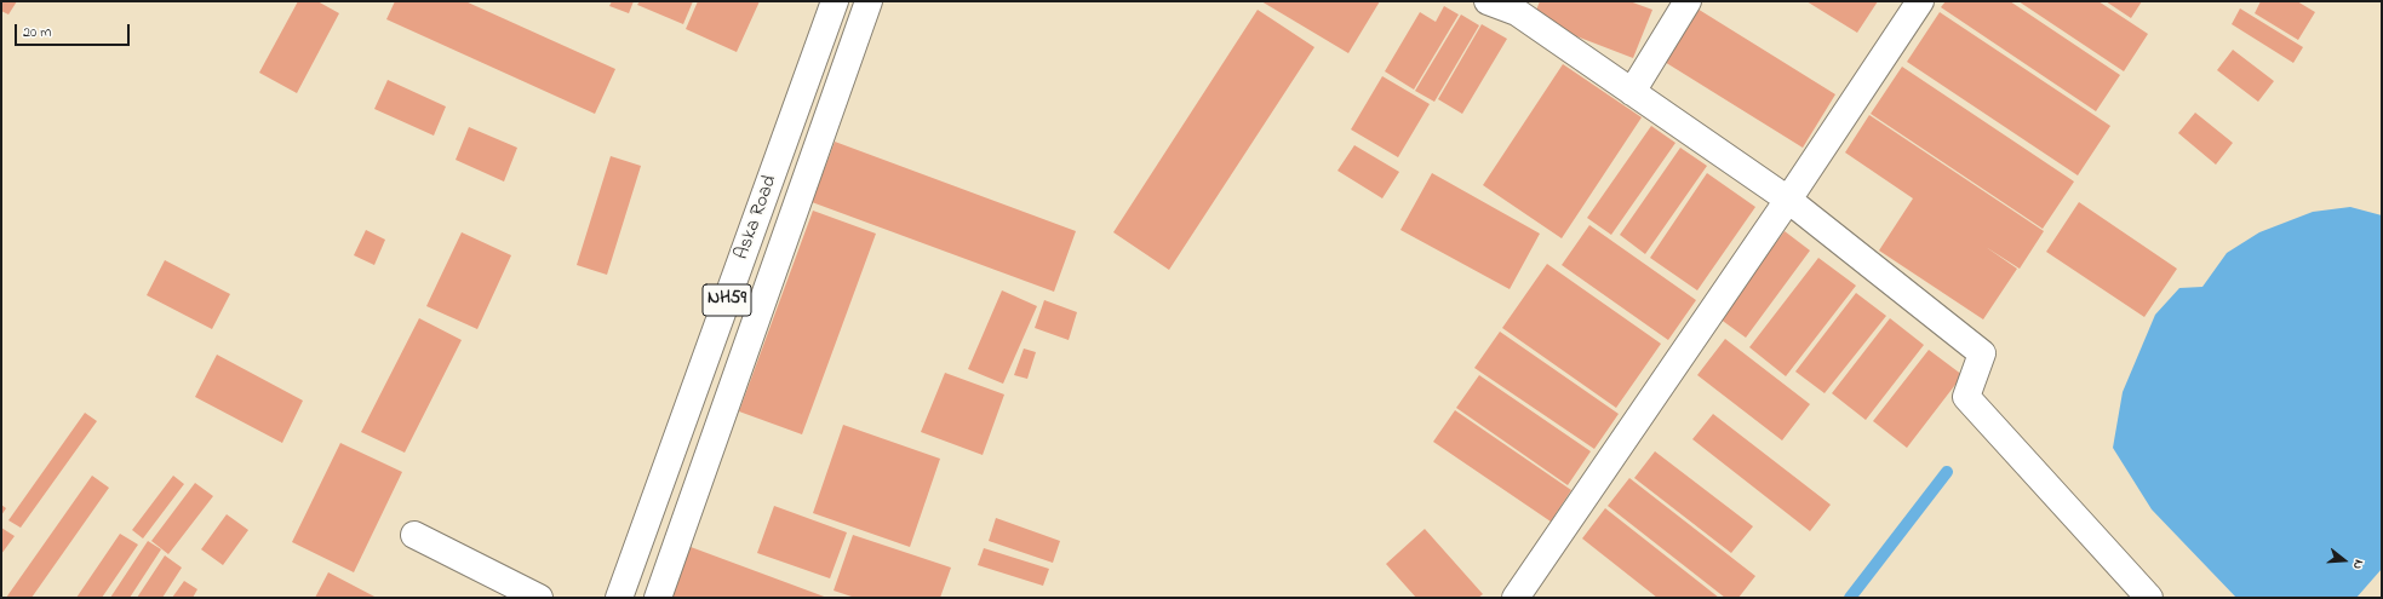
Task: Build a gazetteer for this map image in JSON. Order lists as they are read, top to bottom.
{
  "streets": {
    "main road": ["Aska Road", "NH59"]
  },
  "scale_bar": "20 m",
  "north": "right"
}
